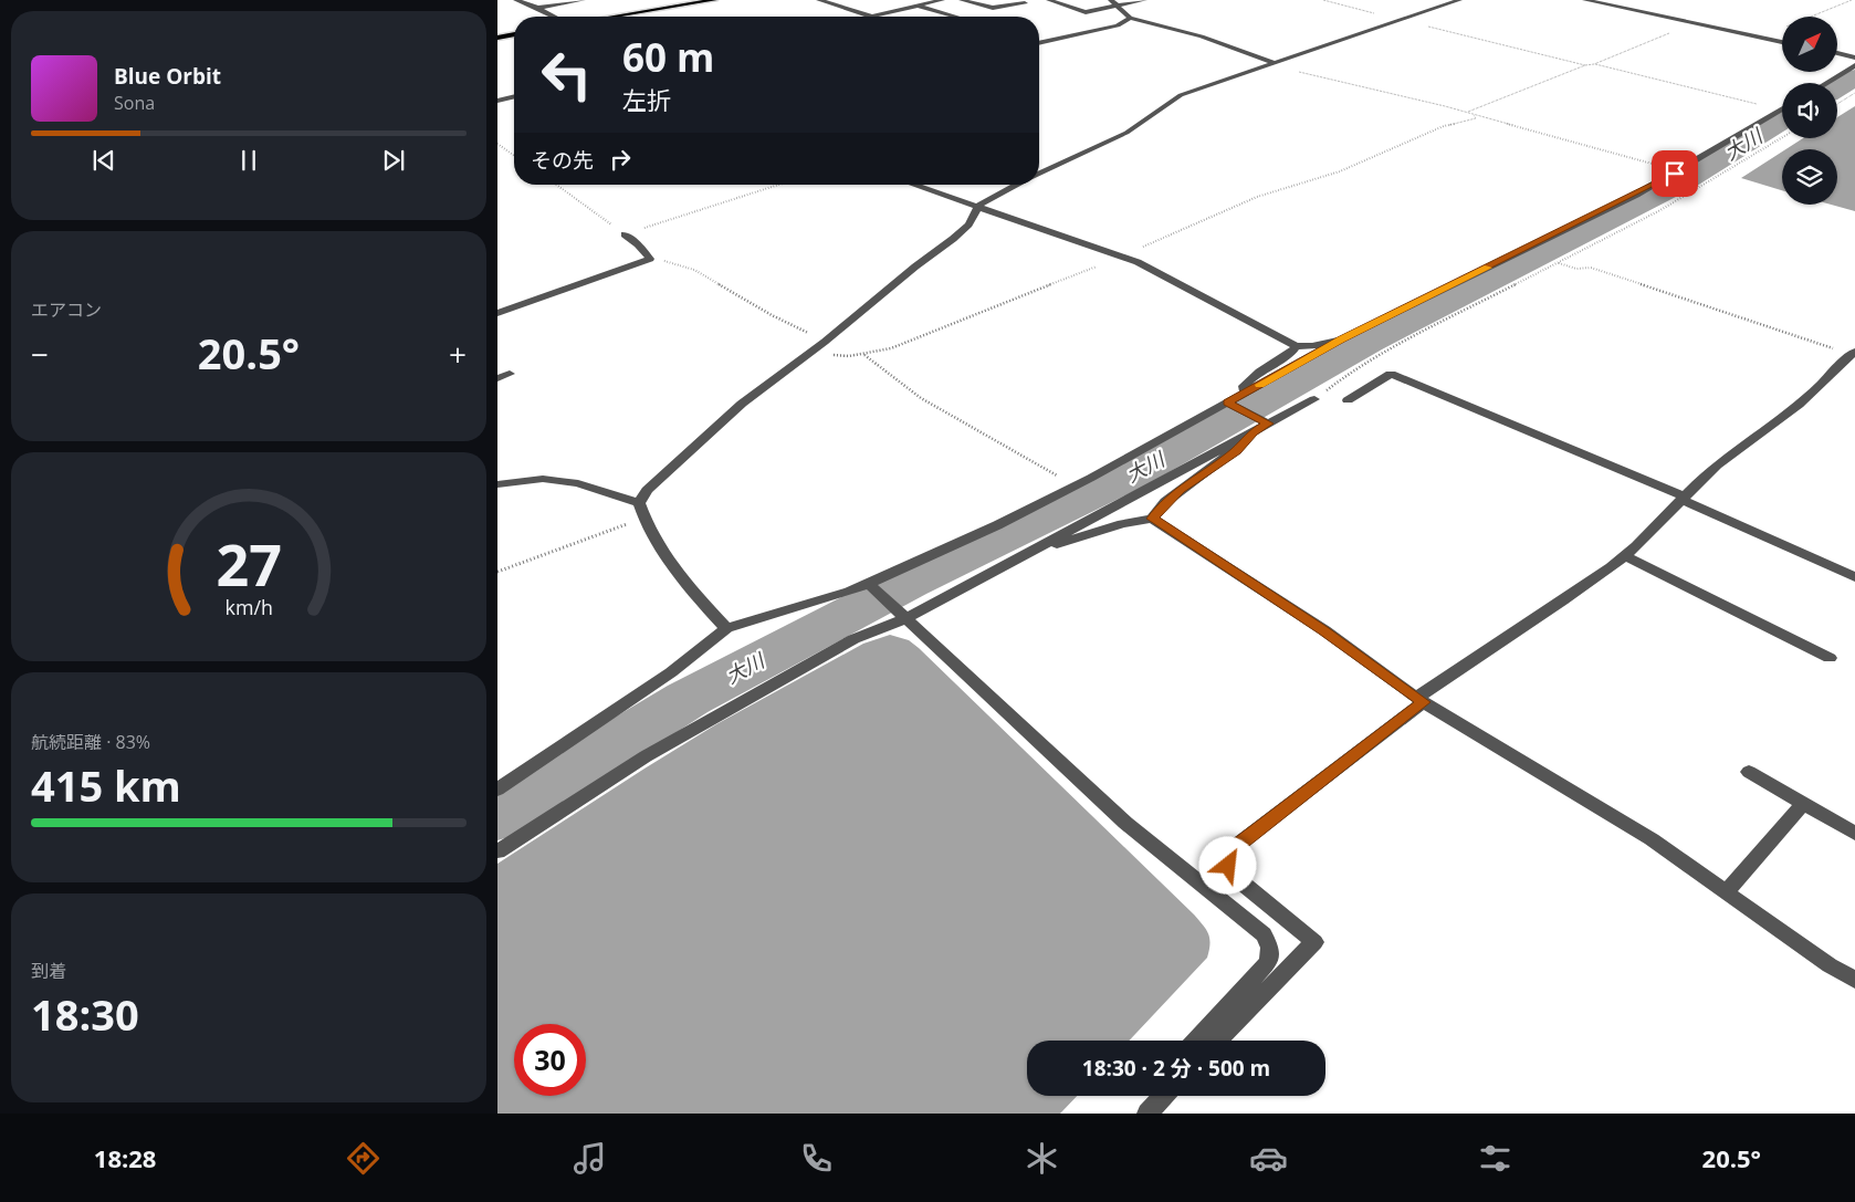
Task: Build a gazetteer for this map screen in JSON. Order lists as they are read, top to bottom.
{
  "water": ["大川"],
  "north": "top right",
  "page": {
    "turn": ["60 m", "左折"],
    "song": ["Blue Orbit", "Sona"],
    "then": "その先",
    "tile": [
      "エアコン",
      ["航続距離 · 83%", "415 km"],
      ["到着", "18:30"]
    ],
    "heat": ["−", "20.5°", "+"],
    "limit": "30",
    "trip": "18:30 · 2 分 · 500 m",
    "tabs": ["18:28", "20.5°"],
    "gauge": ["27", "km/h"]
  }
}
